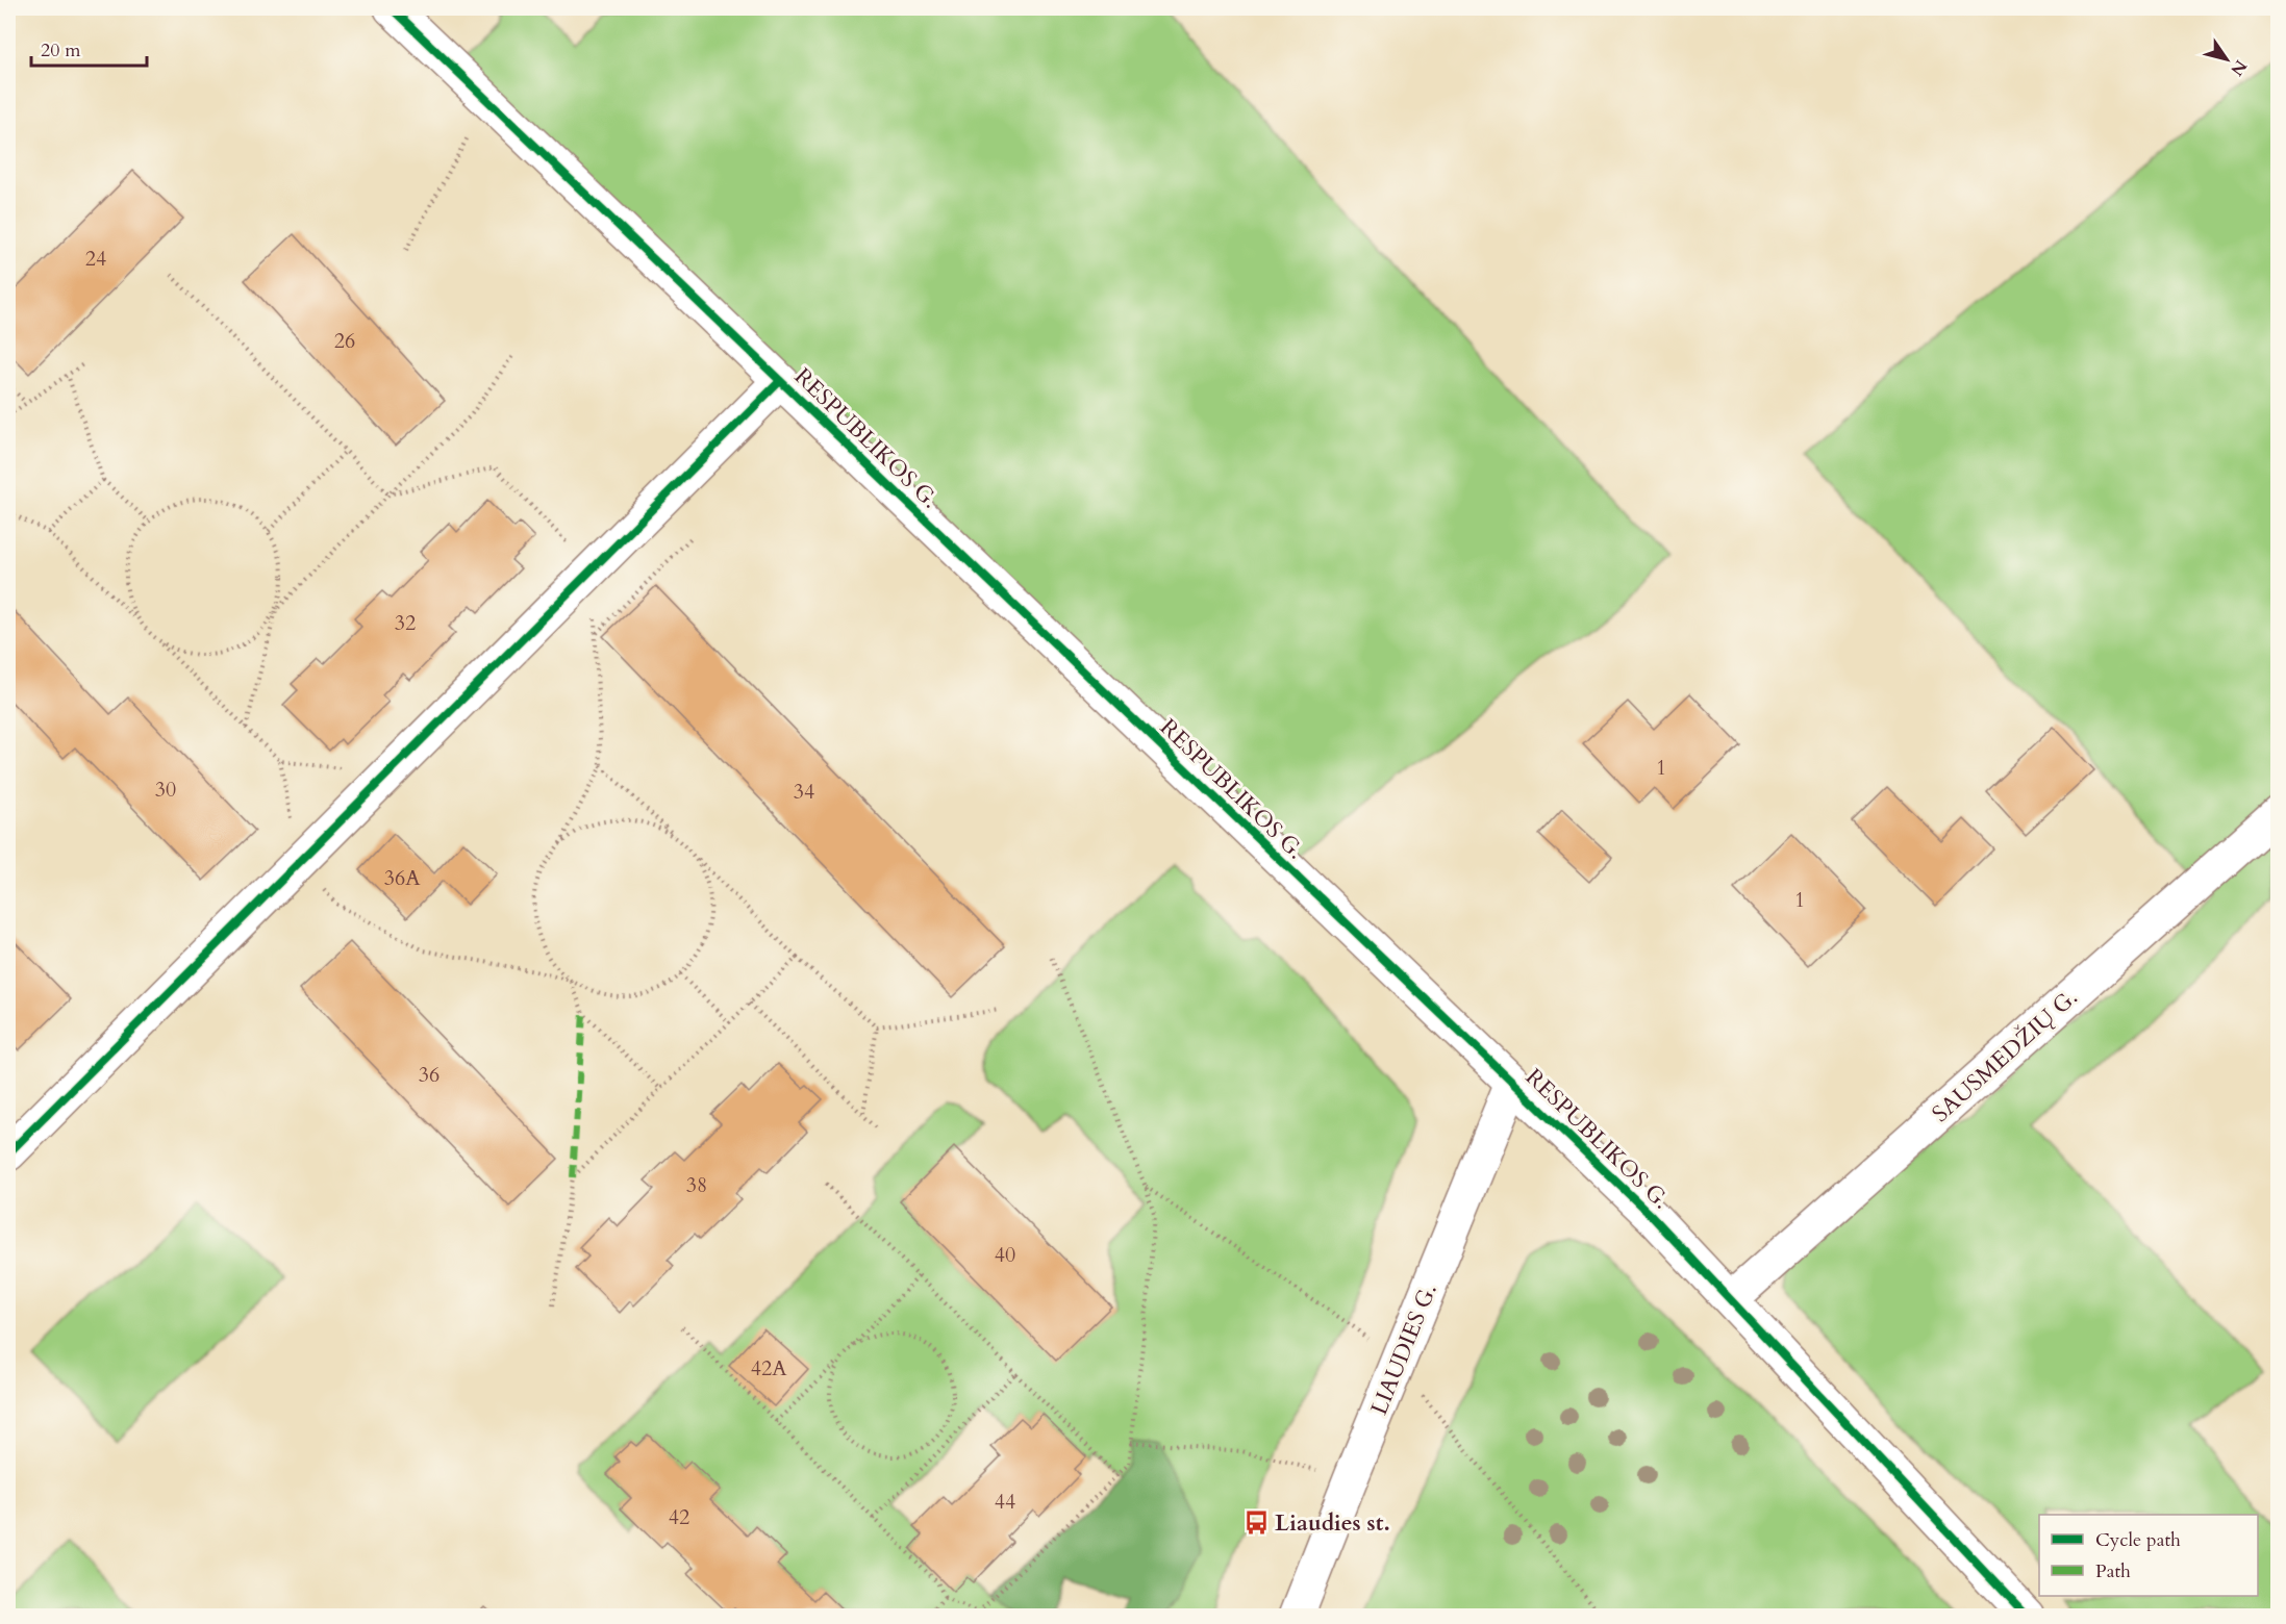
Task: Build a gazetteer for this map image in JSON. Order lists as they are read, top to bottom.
{
  "streets": {
    "street": ["RESPUBLIKOS G.", "SAUSMEDŽIŲ G.", "LIAUDIES G."]
  },
  "crossings": [
    ["RESPUBLIKOS G.", "SAUSMEDŽIŲ G."],
    ["RESPUBLIKOS G.", "LIAUDIES G."]
  ],
  "places": {
    "bus stop": ["Liaudies st."]
  },
  "house_numbers": [
    "24",
    "26",
    "32",
    "1",
    "30",
    "34",
    "36A",
    "1",
    "36",
    "38",
    "40",
    "42A",
    "44",
    "42"
  ],
  "legend": ["Cycle path", "Path"],
  "scale_bar": "20 m",
  "north": "bottom right"
}
